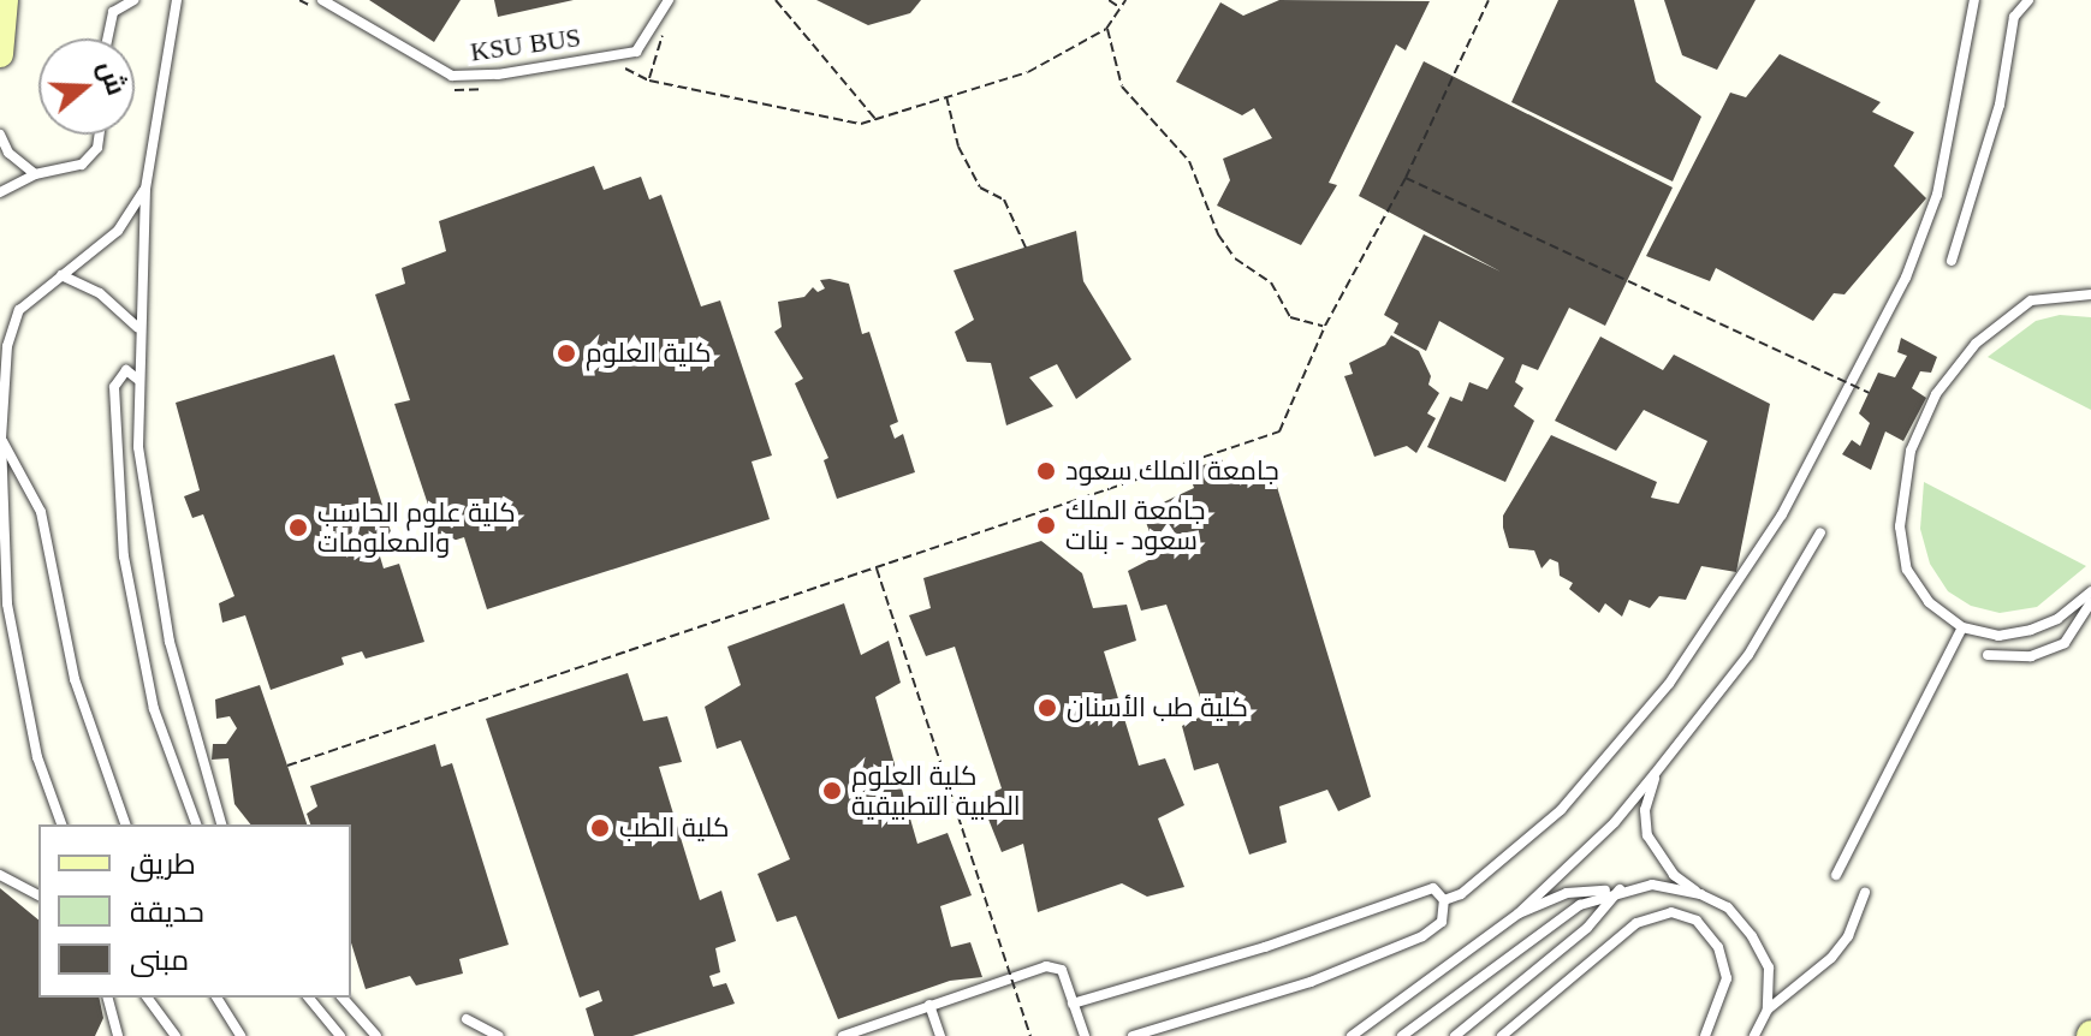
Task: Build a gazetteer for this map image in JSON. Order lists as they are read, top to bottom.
{
  "streets": {
    "lane": ["KSU BUS"]
  },
  "places": [
    "كلية العلوم",
    "جامعة الملك سعود",
    "جامعة الملك سعود - بنات",
    "كلية علوم الحاسب والمعلومات",
    "كلية طب الأسنان",
    "كلية العلوم الطبية التطبيقية",
    "كلية الطب"
  ],
  "legend": ["طريق", "حديقة", "مبنى"],
  "north": "right"
}
